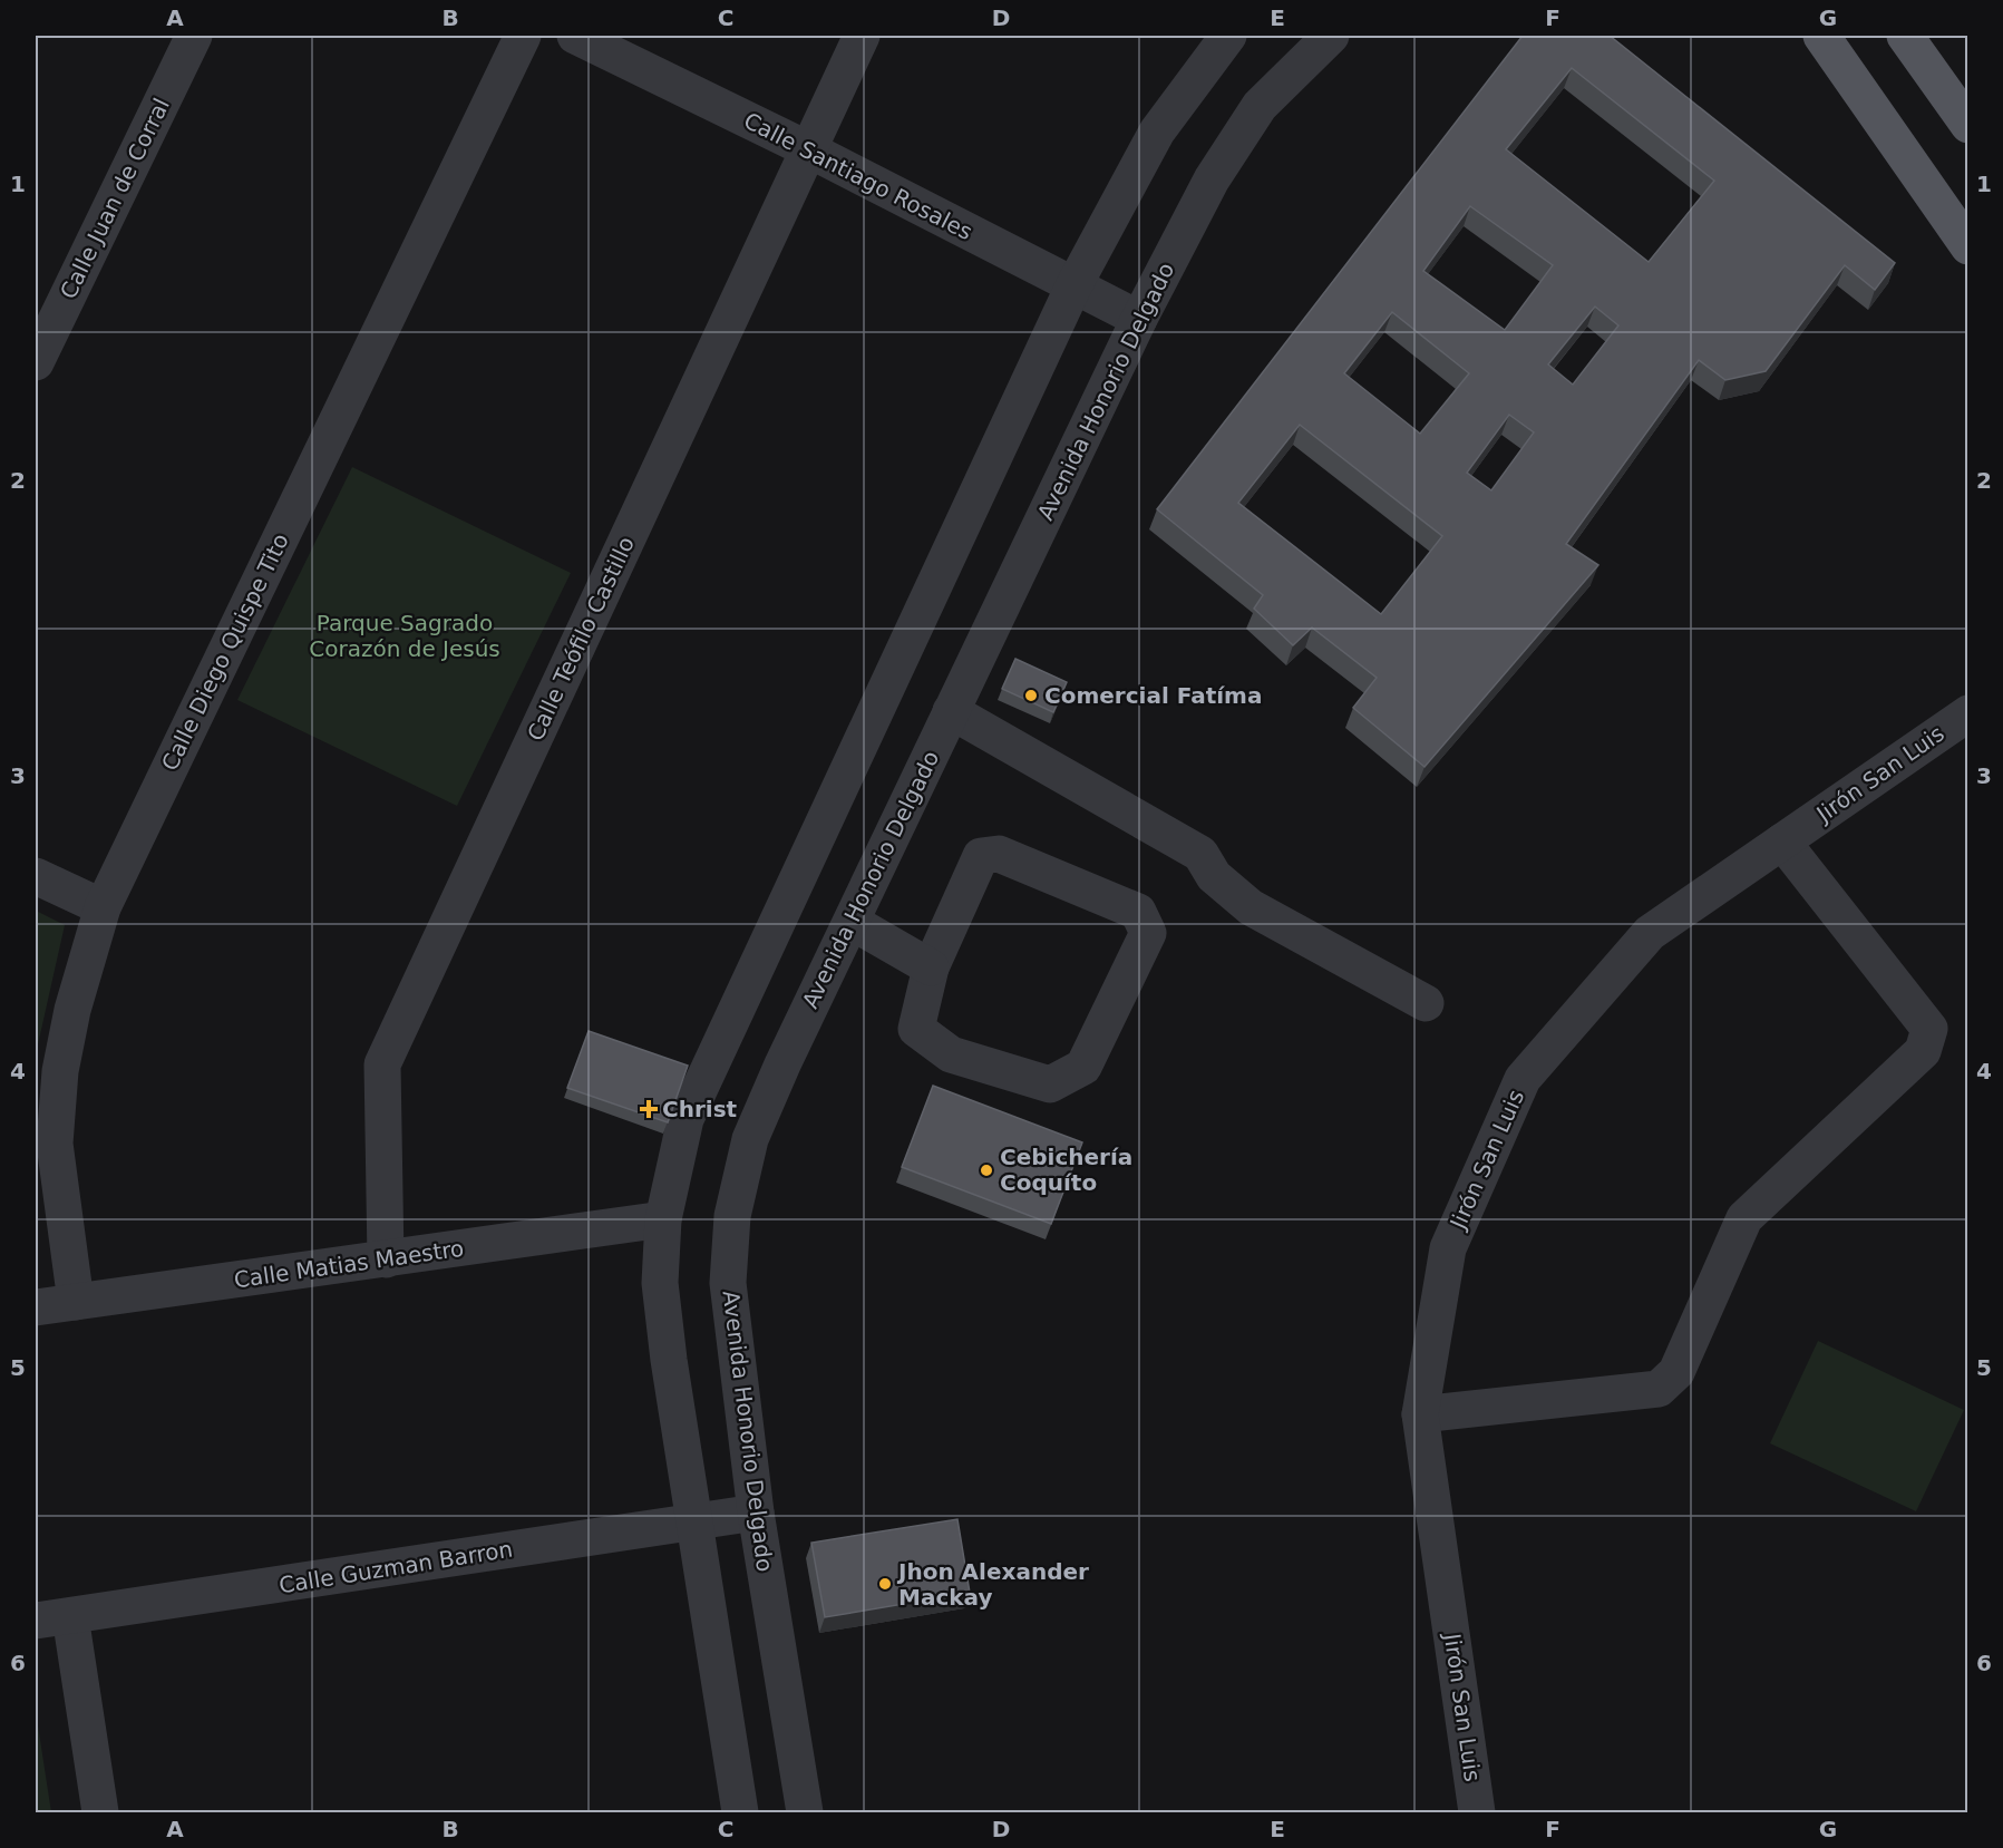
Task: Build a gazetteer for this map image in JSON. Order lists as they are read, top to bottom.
{
  "streets": {
    "street": [
      "Calle Santiago Rosales",
      "Calle Juan de Corral",
      "Avenida Honorio Delgado",
      "Calle Teófilo Castillo",
      "Calle Diego Quispe Tito",
      "Jirón San Luis",
      "Calle Matias Maestro",
      "Calle Guzman Barron"
    ]
  },
  "crossings": [
    ["Calle Santiago Rosales", "Avenida Honorio Delgado"],
    ["Calle Santiago Rosales", "Calle Teófilo Castillo"],
    ["Avenida Honorio Delgado", "Calle Guzman Barron"],
    ["Calle Teófilo Castillo", "Calle Matias Maestro"],
    ["Calle Diego Quispe Tito", "Calle Matias Maestro"]
  ],
  "parks": ["Parque Sagrado Corazón de Jesús"],
  "places": {
    "other": ["Comercial Fatíma", "Cebichería Coquíto", "Jhon Alexander Mackay"],
    "health": ["Christ"]
  },
  "grid": {
    "columns": [
      "A",
      "B",
      "C",
      "D",
      "E",
      "F",
      "G"
    ],
    "rows": [
      "1",
      "2",
      "3",
      "4",
      "5",
      "6"
    ]
  }
}
